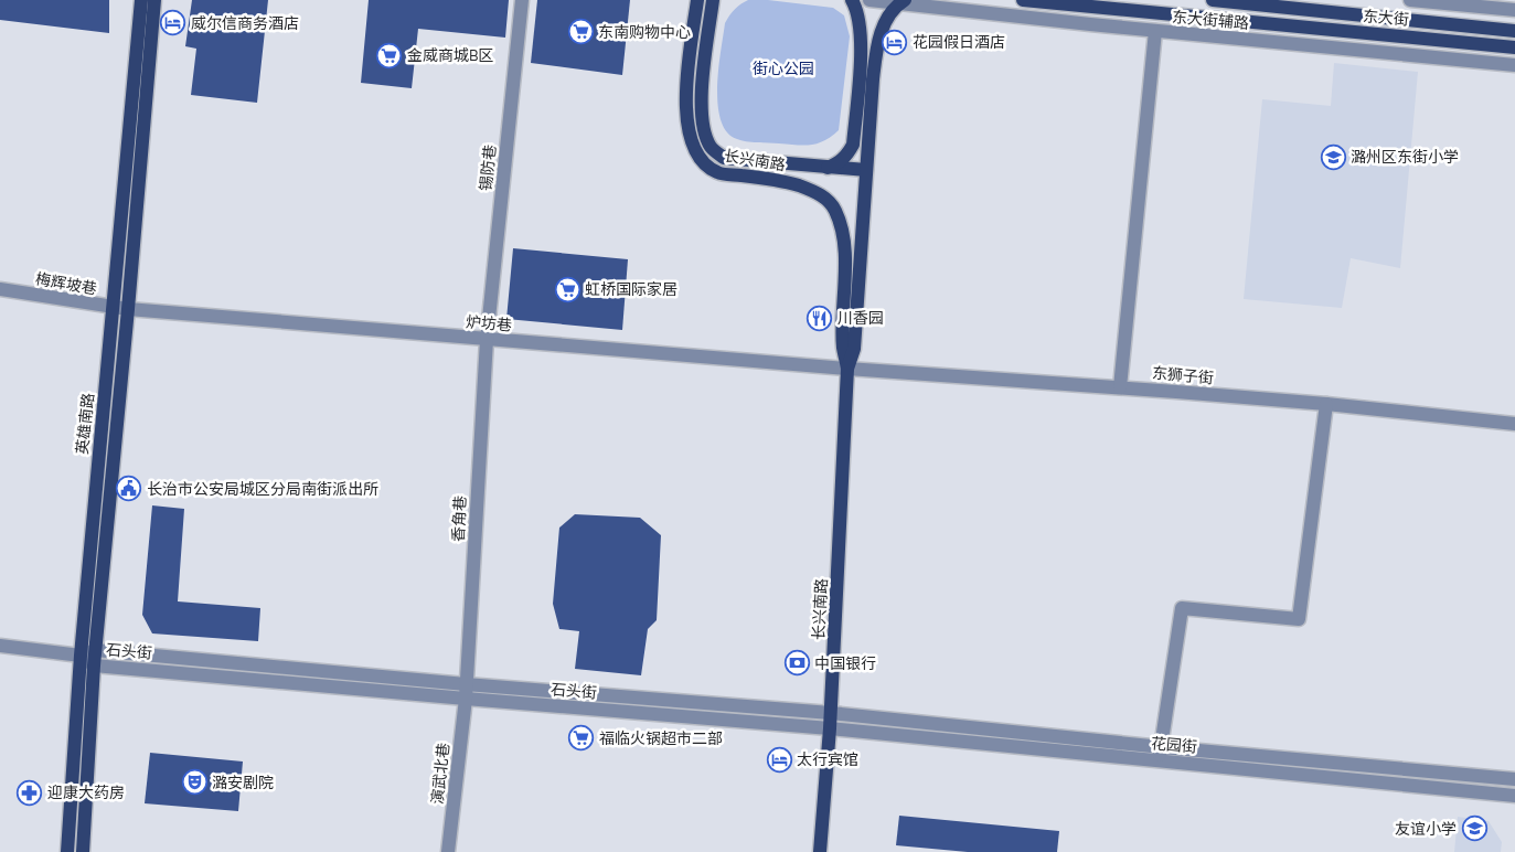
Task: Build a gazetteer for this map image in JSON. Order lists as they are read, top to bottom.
{
  "streets": {
    "main road": ["东大街", "长兴南路", "英雄南路"],
    "street": [
      "东大街辅路",
      "锡防巷",
      "梅辉坡巷",
      "炉坊巷",
      "东狮子街",
      "香角巷",
      "石头街",
      "花园街",
      "演武北巷"
    ]
  },
  "crossings": [
    ["东大街辅路", "长兴南路"],
    ["长兴南路", "炉坊巷"],
    ["长兴南路", "东狮子街"],
    ["长兴南路", "石头街"],
    ["长兴南路", "花园街"],
    ["锡防巷", "炉坊巷"],
    ["锡防巷", "香角巷"],
    ["梅辉坡巷", "炉坊巷"],
    ["梅辉坡巷", "英雄南路"],
    ["炉坊巷", "东狮子街"],
    ["炉坊巷", "英雄南路"],
    ["炉坊巷", "香角巷"],
    ["英雄南路", "石头街"],
    ["香角巷", "石头街"],
    ["香角巷", "演武北巷"],
    ["石头街", "花园街"],
    ["石头街", "演武北巷"]
  ],
  "parks": ["街心公园"],
  "places": {
    "hotel": ["威尔信商务酒店", "花园假日酒店", "太行宾馆"],
    "supermarket": [
      "东南购物中心",
      "金威商城B区",
      "虹桥国际家居",
      "福临火锅超市二部"
    ],
    "school or university": ["潞州区东街小学", "友谊小学"],
    "restaurant": ["川香园"],
    "public building": ["长治市公安局城区分局南街派出所"],
    "bank": ["中国银行"],
    "theatre": ["潞安剧院"],
    "pharmacy": ["迎康大药房"]
  }
}
